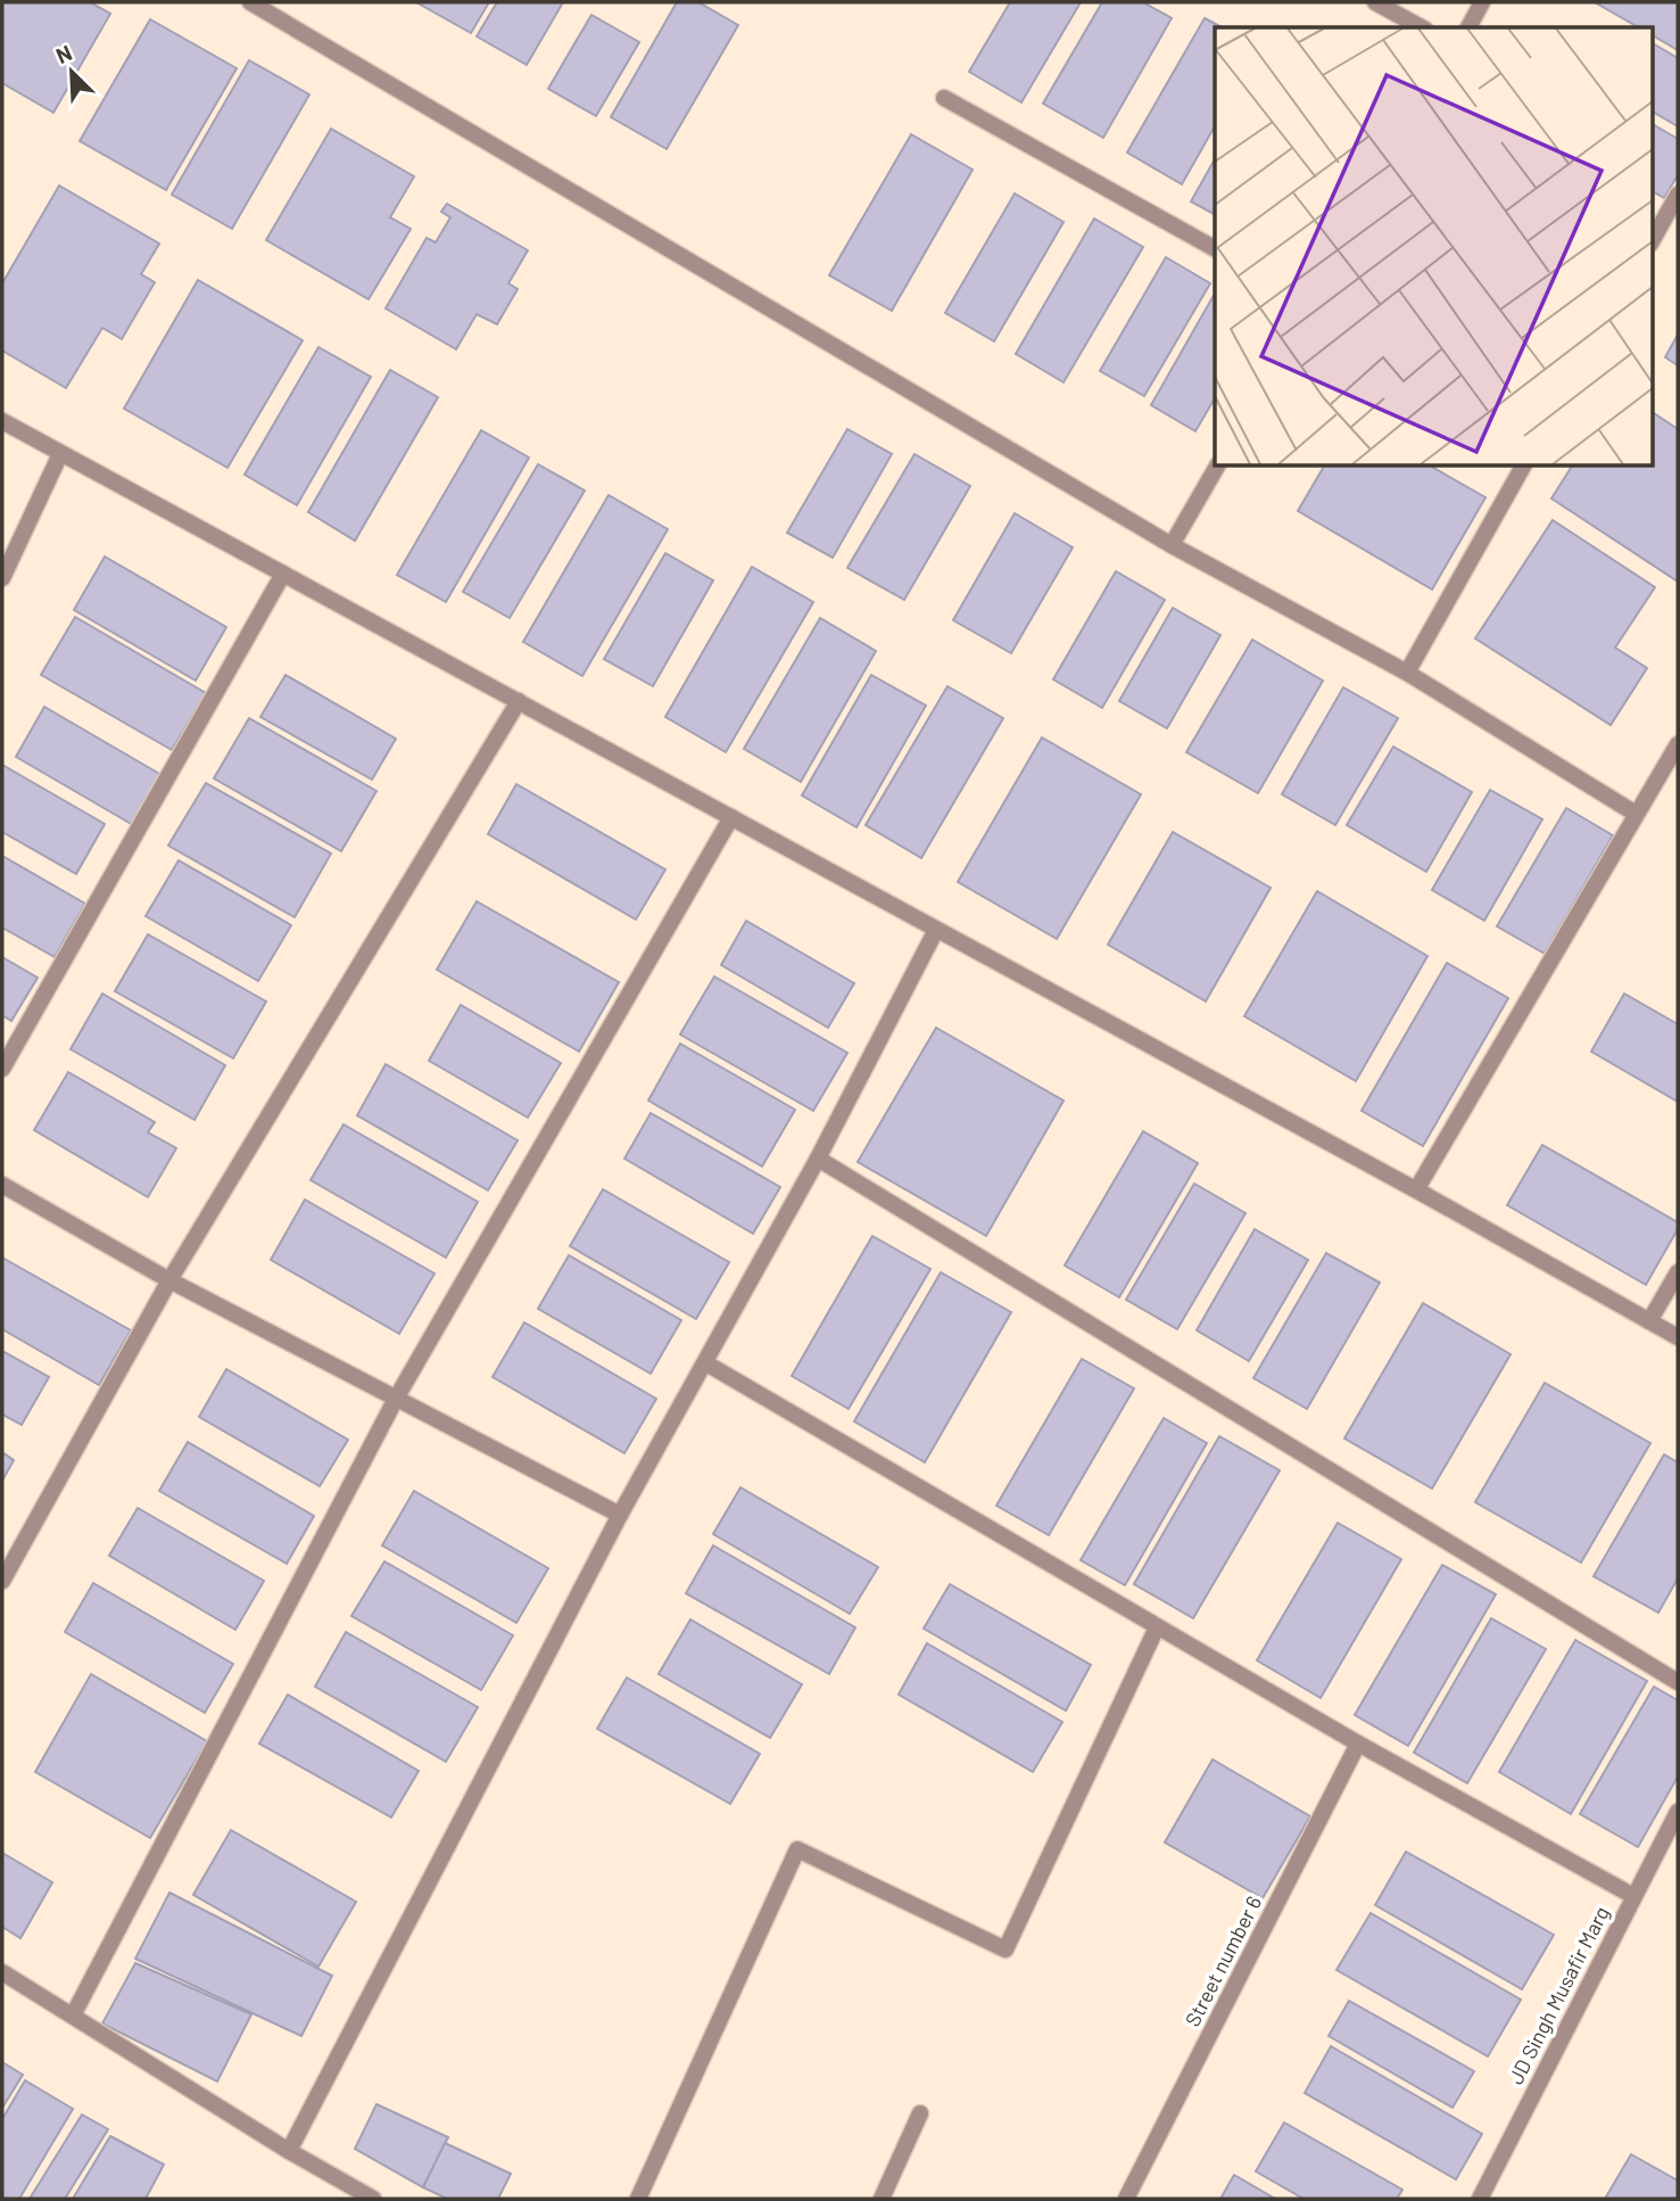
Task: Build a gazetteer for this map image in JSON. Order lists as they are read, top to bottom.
{
  "streets": {
    "street": ["Street number 6", "JD Singh Musafir Marg"]
  },
  "north": "top left"
}
